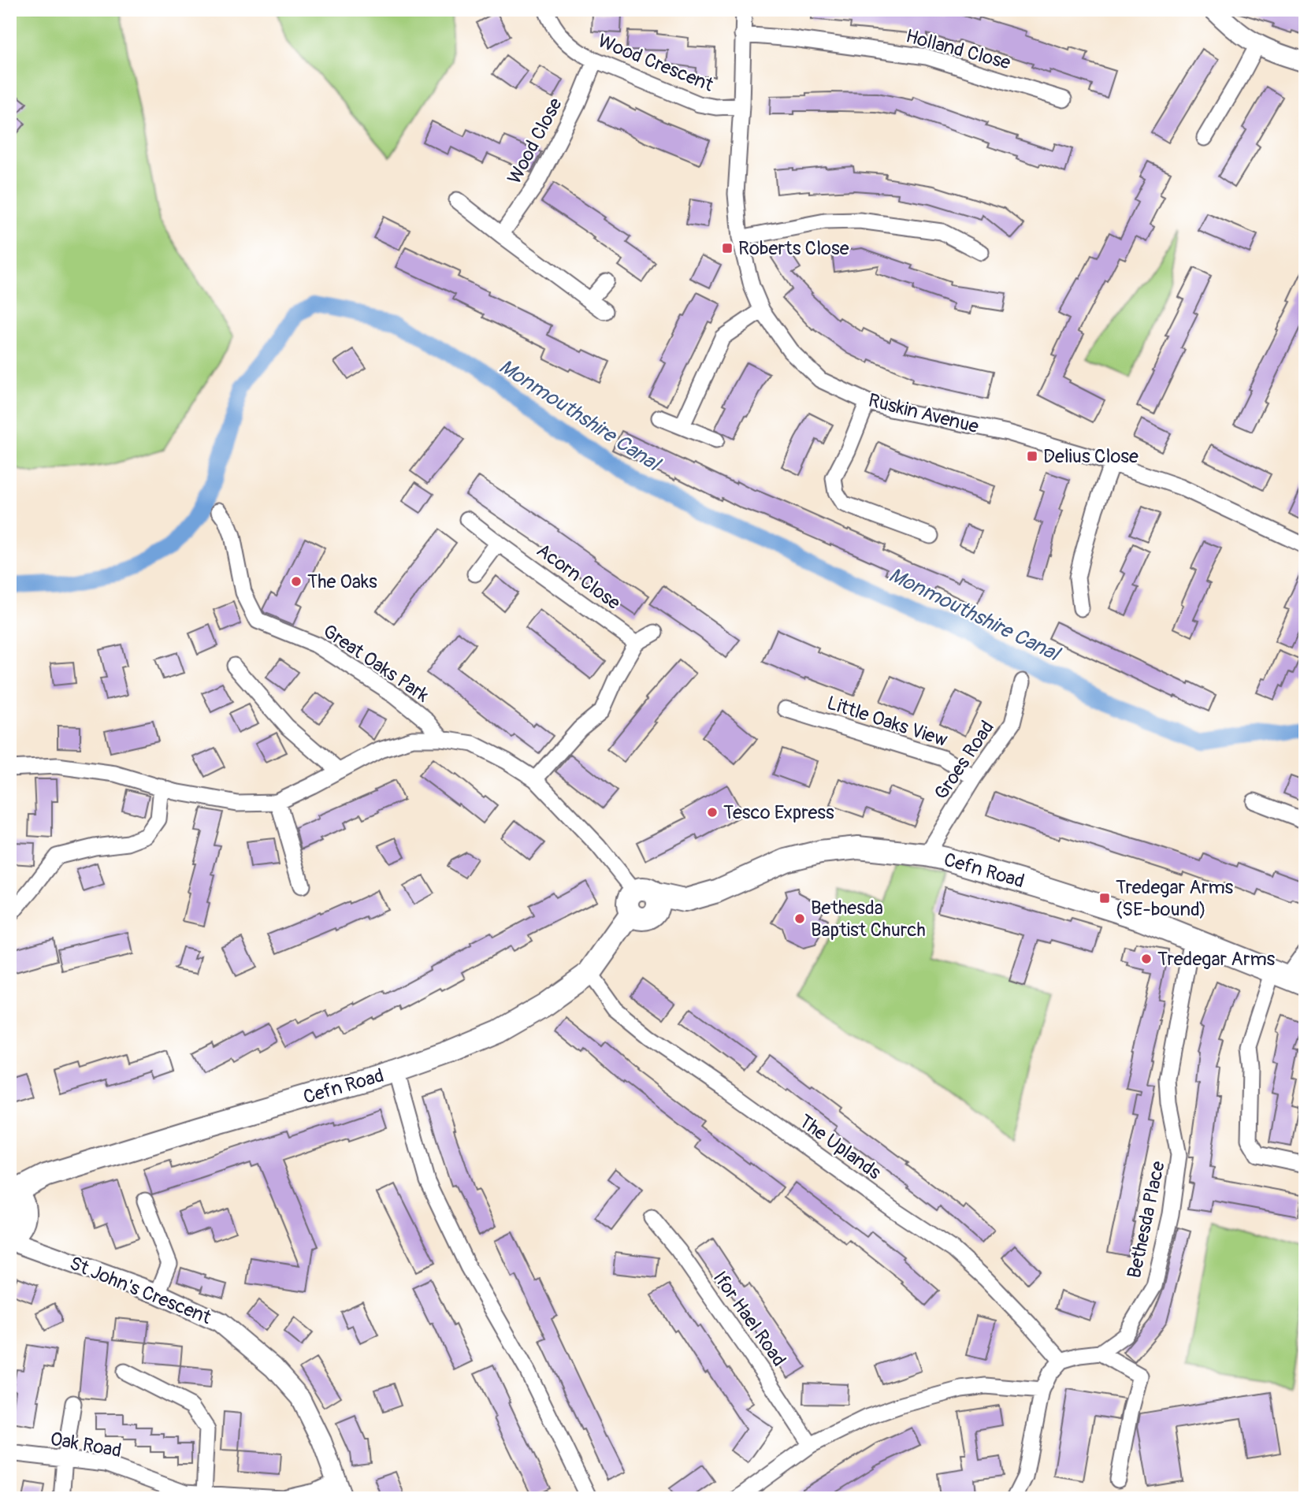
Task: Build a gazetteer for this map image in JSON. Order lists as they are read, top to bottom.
{
  "streets": {
    "main road": ["Cefn Road"],
    "street": [
      "Holland Close",
      "Wood Crescent",
      "Wood Close",
      "Ruskin Avenue",
      "Acorn Close",
      "Great Oaks Park",
      "Little Oaks View",
      "Groes Road",
      "The Uplands",
      "Bethesda Place",
      "St John's Crescent",
      "Ifor Hael Road",
      "Oak Road"
    ]
  },
  "crossings": [
    ["Holland Close", "Ruskin Avenue"],
    ["Wood Crescent", "Wood Close"],
    ["Wood Crescent", "Ruskin Avenue"],
    ["Little Oaks View", "Groes Road"],
    ["Groes Road", "Cefn Road"],
    ["Cefn Road", "The Uplands"],
    ["Cefn Road", "Bethesda Place"],
    ["Cefn Road", "St John's Crescent"],
    ["The Uplands", "Bethesda Place"],
    ["St John's Crescent", "Oak Road"]
  ],
  "water": ["Monmouthshire Canal"],
  "places": {
    "transit": ["Roberts Close", "Delius Close", "Tredegar Arms (SE-bound)"],
    "other": [
      "The Oaks",
      "Tesco Express",
      "Bethesda Baptist Church",
      "Tredegar Arms"
    ]
  }
}
